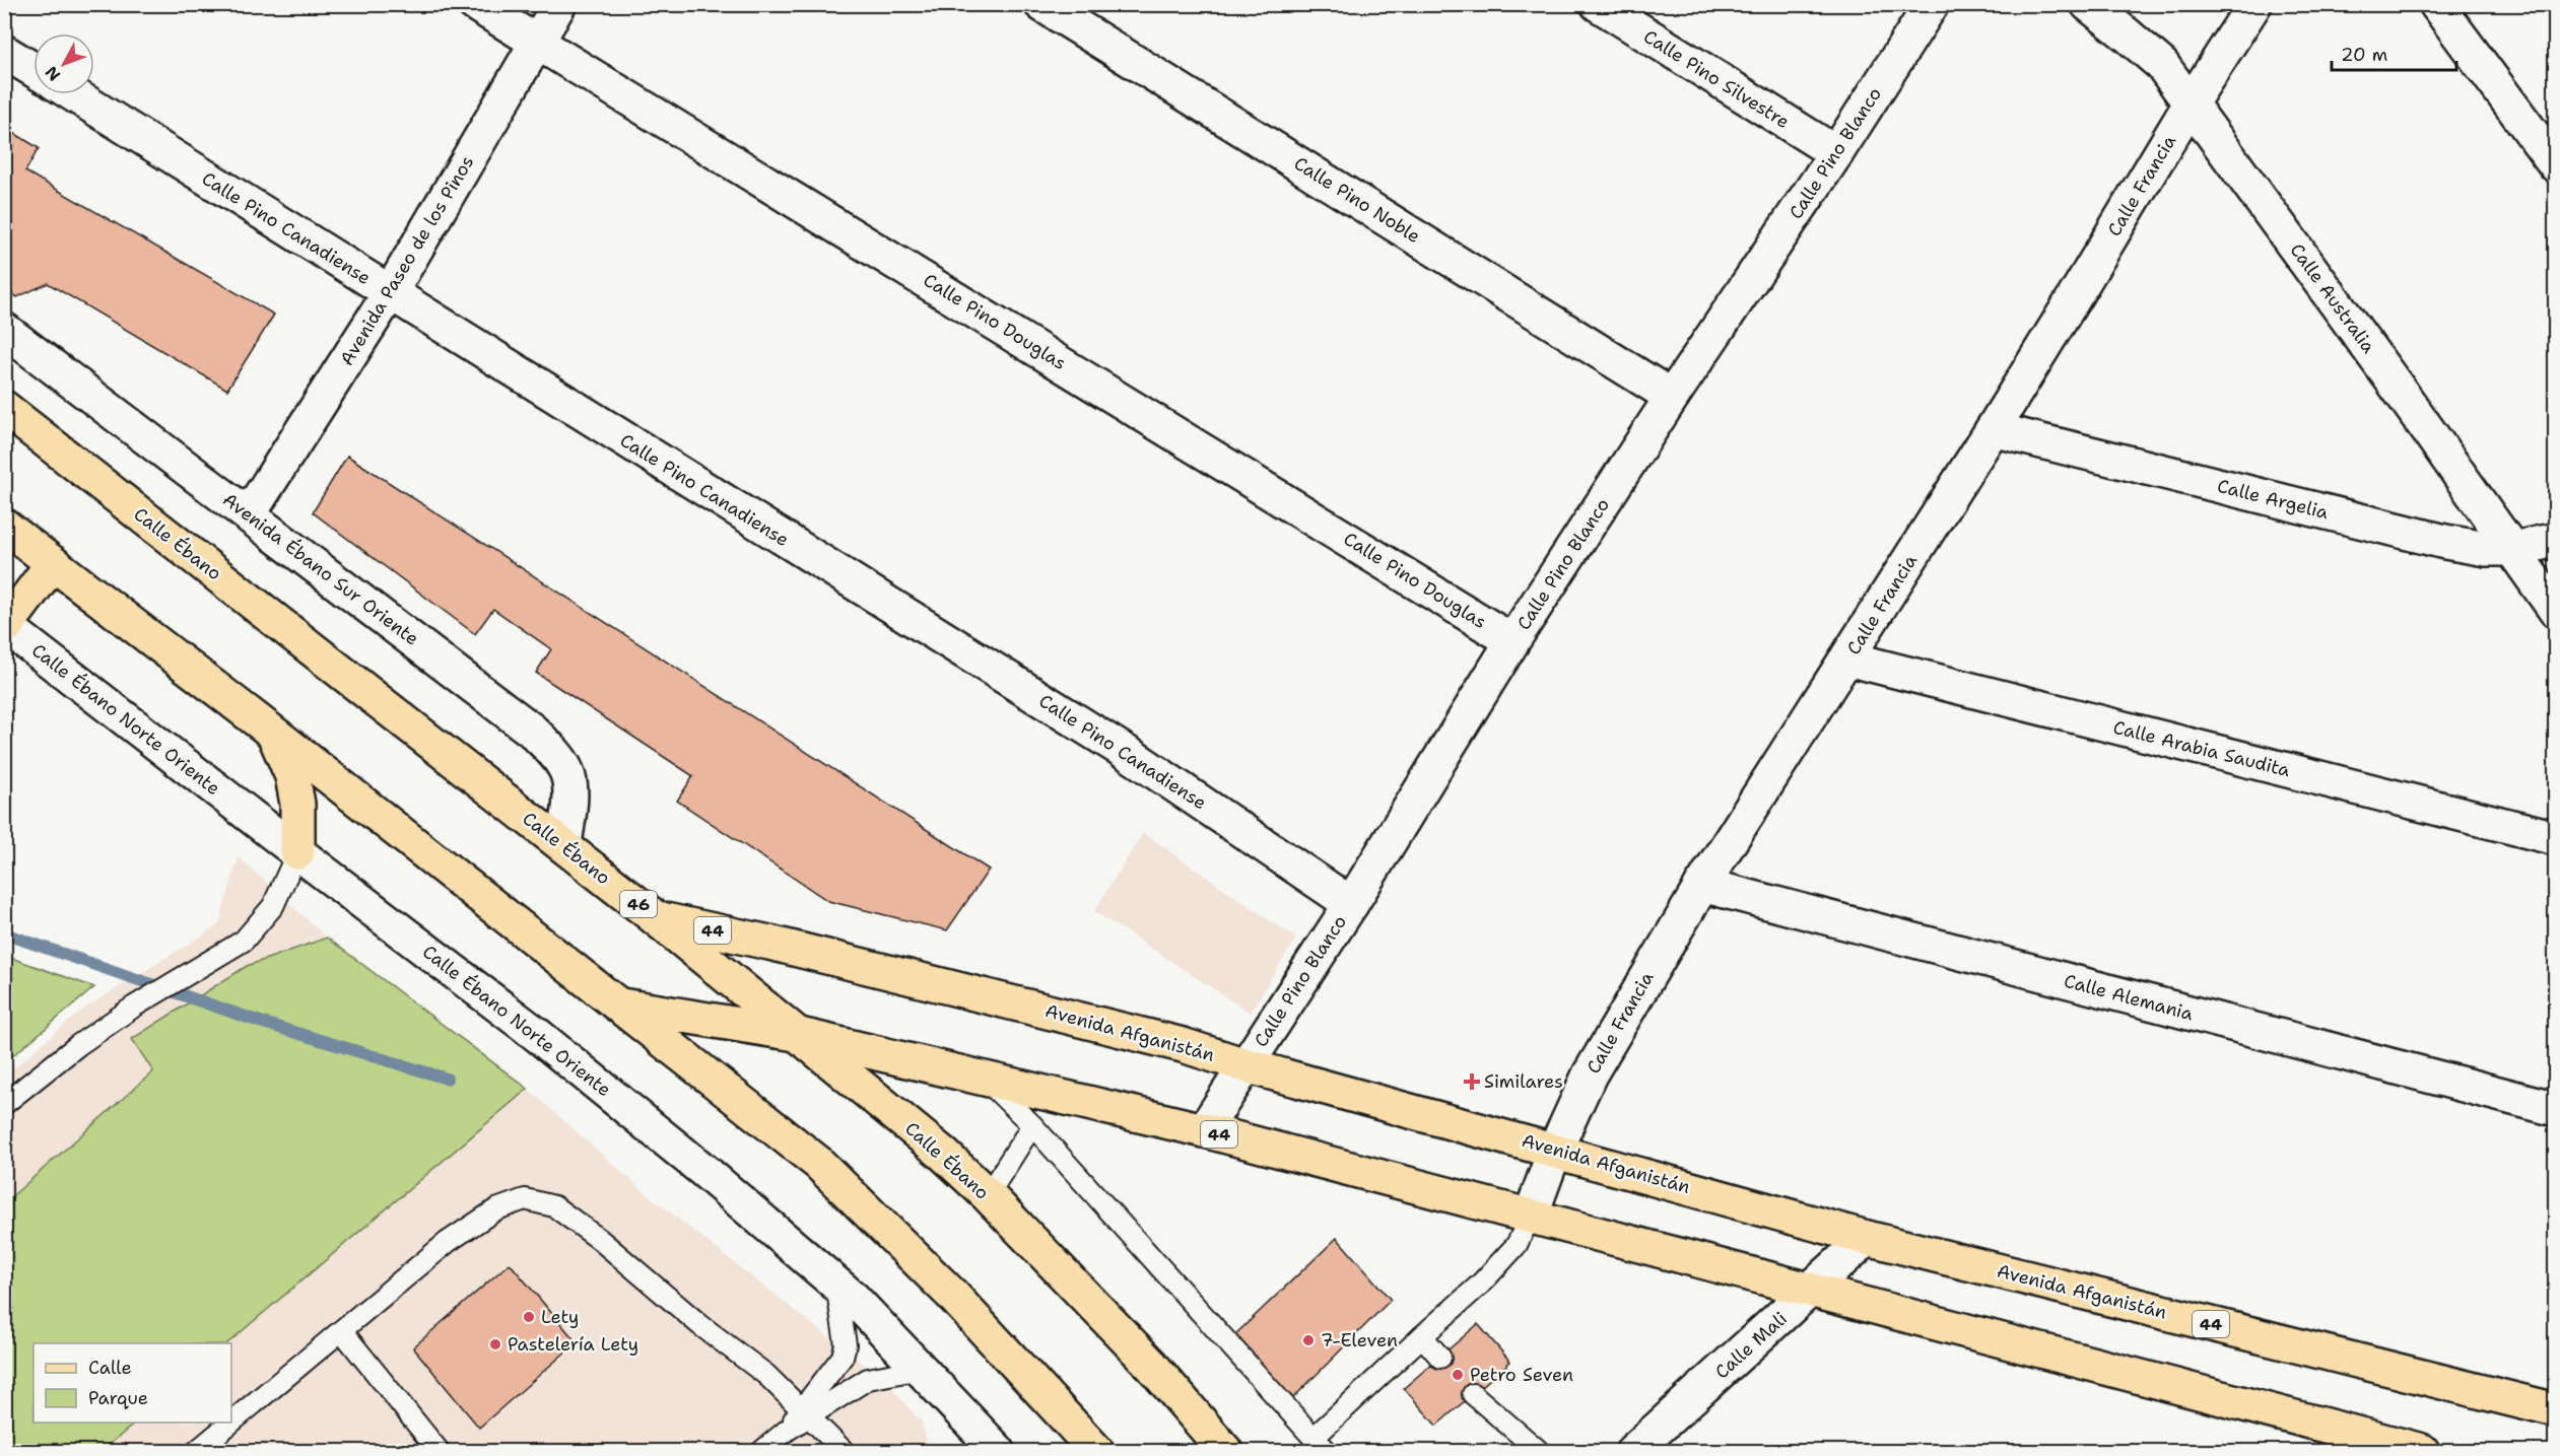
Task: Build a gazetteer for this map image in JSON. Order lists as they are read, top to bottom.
{
  "streets": {
    "main road": [
      "Calle Ébano",
      "46",
      "44",
      "Avenida Afganistán"
    ],
    "street": [
      "Calle Pino Silvestre",
      "Calle Pino Blanco",
      "Calle Francia",
      "Calle Pino Noble",
      "Calle Pino Canadiense",
      "Avenida Paseo de los Pinos",
      "Calle Australia",
      "Calle Pino Douglas",
      "Calle Argelia",
      "Avenida Ébano Sur Oriente",
      "Calle Ébano Norte Oriente",
      "Calle Arabia Saudita",
      "Calle Alemania",
      "Calle Mali"
    ]
  },
  "crossings": [
    ["Calle Pino Silvestre", "Calle Pino Blanco"],
    ["Calle Pino Blanco", "Calle Pino Noble"],
    ["Calle Pino Blanco", "Calle Pino Canadiense"],
    ["Calle Pino Blanco", "Calle Pino Douglas"],
    ["Calle Pino Blanco", "44"],
    ["Calle Pino Blanco", "Avenida Afganistán"],
    ["Calle Francia", "Calle Australia"],
    ["Calle Francia", "Calle Argelia"],
    ["Calle Francia", "Calle Arabia Saudita"],
    ["Calle Francia", "44"],
    ["Calle Francia", "Calle Alemania"],
    ["Calle Francia", "Avenida Afganistán"],
    ["Calle Pino Canadiense", "Avenida Paseo de los Pinos"],
    ["Avenida Paseo de los Pinos", "Calle Pino Douglas"],
    ["Avenida Paseo de los Pinos", "Avenida Ébano Sur Oriente"],
    ["Calle Australia", "Calle Argelia"],
    ["Calle Ébano", "Avenida Ébano Sur Oriente"],
    ["Calle Ébano", "44"],
    ["Calle Ébano", "Avenida Afganistán"],
    ["44", "Calle Mali"],
    ["Avenida Afganistán", "Calle Mali"]
  ],
  "places": {
    "health": ["Similares"],
    "other": [
      "Lety",
      "7-Eleven",
      "Pastelería Lety",
      "Petro Seven"
    ]
  },
  "legend": ["Calle", "Parque"],
  "scale_bar": "20 m",
  "north": "bottom left"
}
